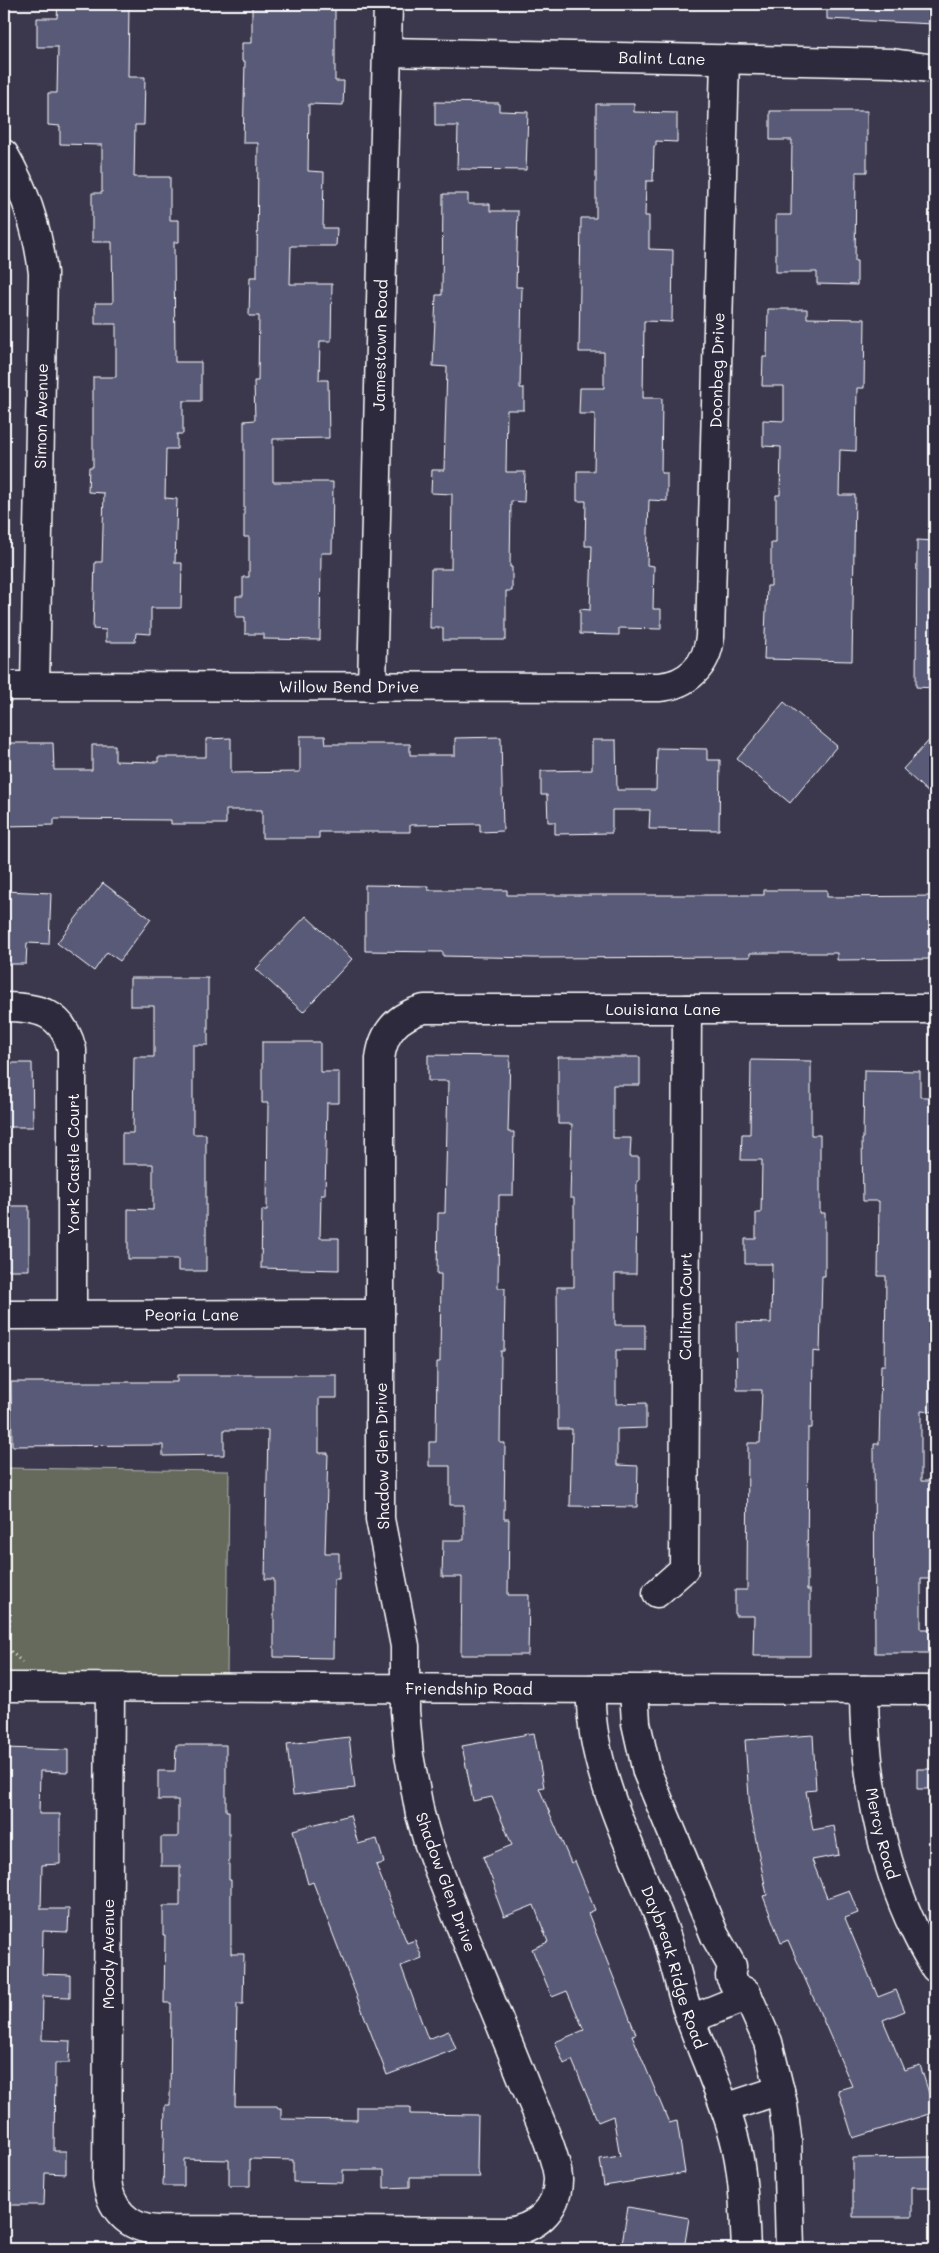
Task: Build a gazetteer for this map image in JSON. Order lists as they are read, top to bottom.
{
  "streets": {
    "street": [
      "Balint Lane",
      "Jamestown Road",
      "Doonbeg Drive",
      "Simon Avenue",
      "Willow Bend Drive",
      "Louisiana Lane",
      "York Castle Court",
      "Calihan Court",
      "Peoria Lane",
      "Shadow Glen Drive",
      "Friendship Road",
      "Mercy Road",
      "Moody Avenue",
      "Daybreak Ridge Road"
    ]
  },
  "crossings": [
    ["Balint Lane", "Jamestown Road"],
    ["Balint Lane", "Doonbeg Drive"],
    ["Jamestown Road", "Willow Bend Drive"],
    ["Doonbeg Drive", "Willow Bend Drive"],
    ["Simon Avenue", "Willow Bend Drive"],
    ["Louisiana Lane", "Calihan Court"],
    ["Louisiana Lane", "Shadow Glen Drive"],
    ["York Castle Court", "Peoria Lane"],
    ["Peoria Lane", "Shadow Glen Drive"],
    ["Shadow Glen Drive", "Friendship Road"],
    ["Shadow Glen Drive", "Moody Avenue"],
    ["Friendship Road", "Mercy Road"],
    ["Friendship Road", "Moody Avenue"],
    ["Friendship Road", "Daybreak Ridge Road"]
  ]
}
